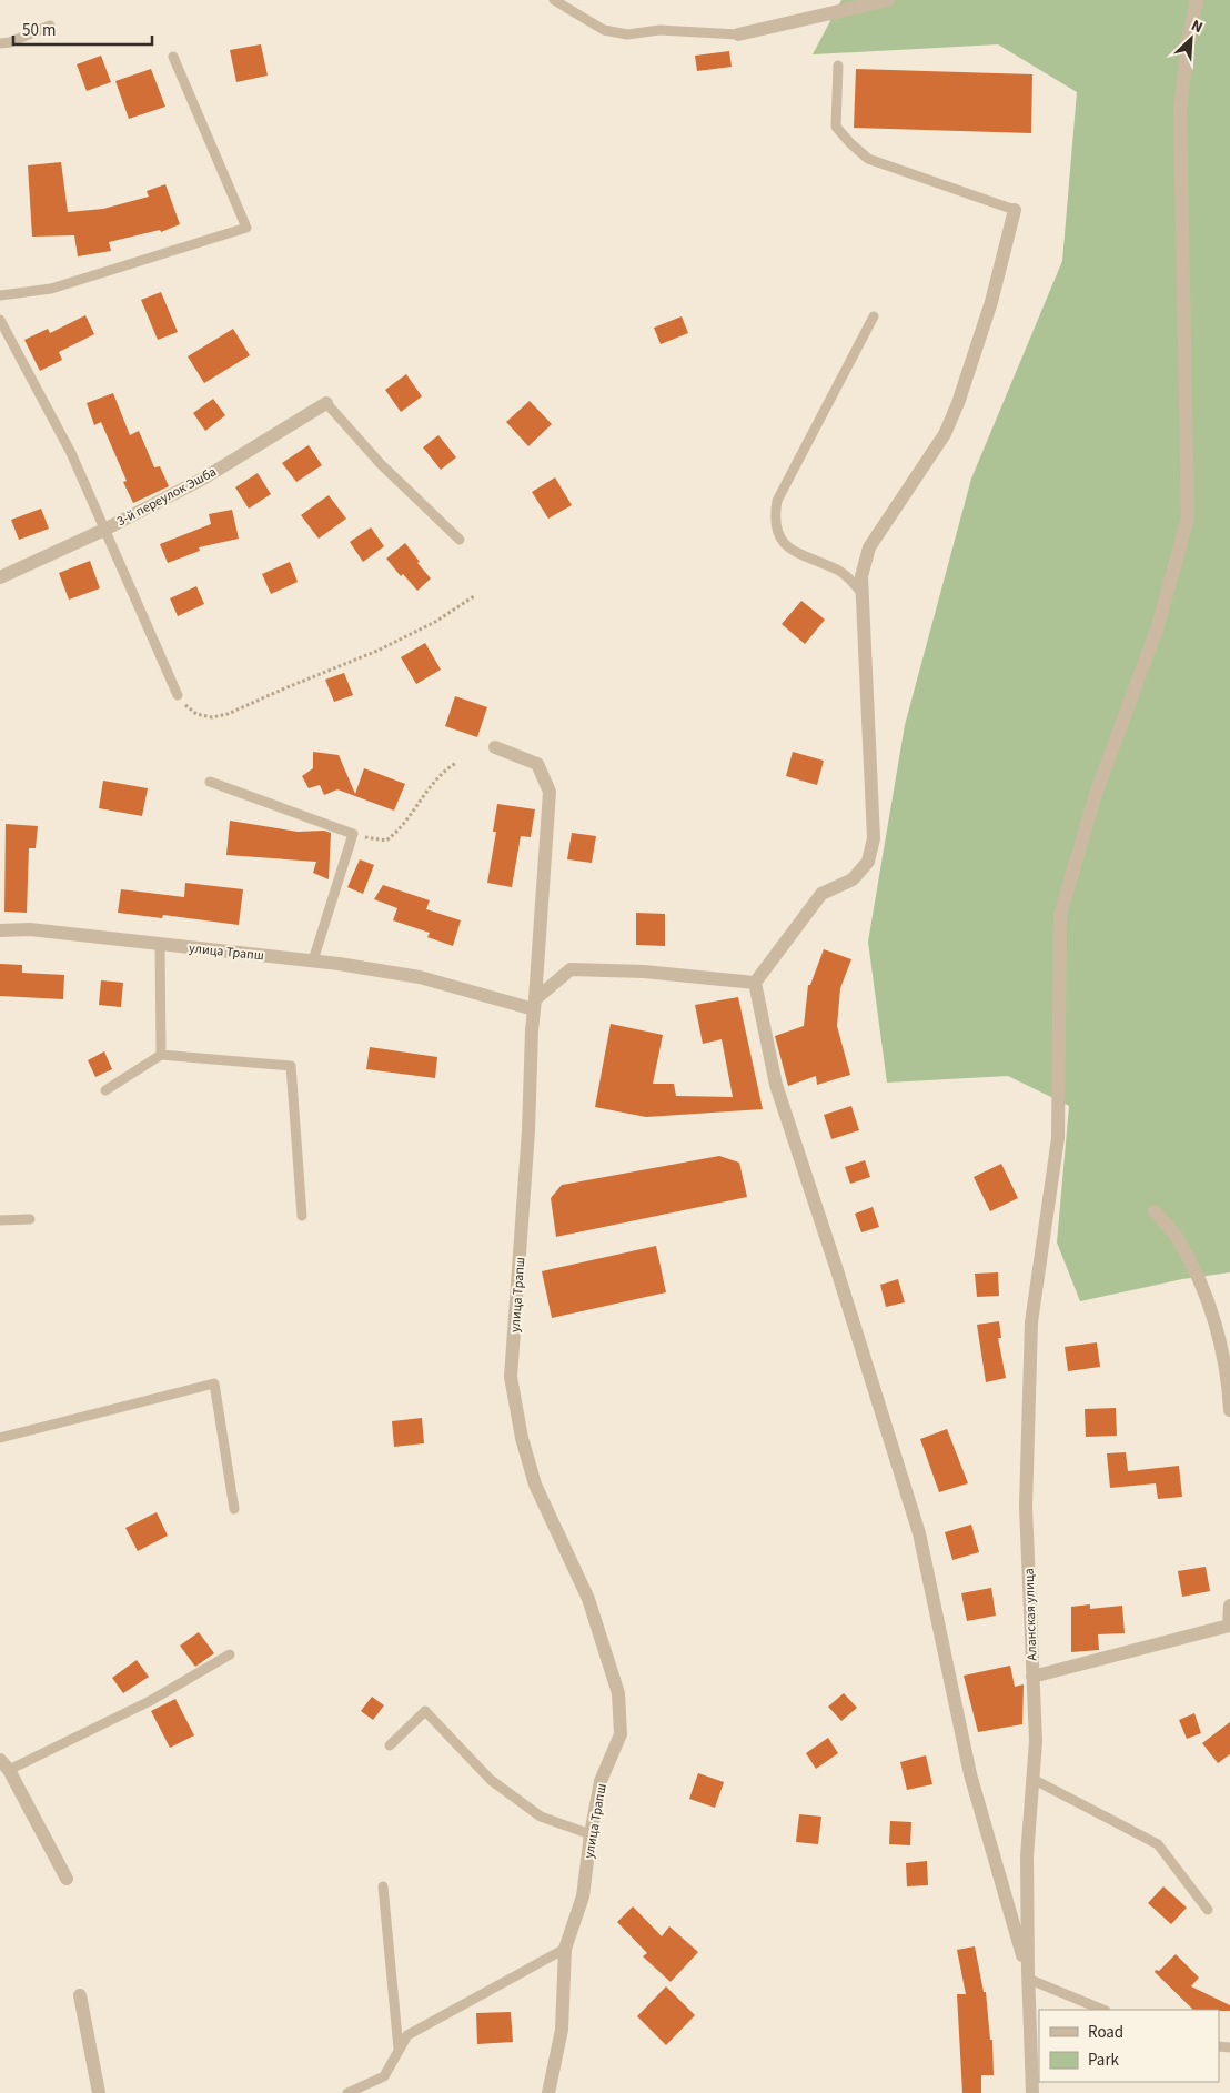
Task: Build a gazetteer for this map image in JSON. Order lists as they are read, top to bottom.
{
  "streets": {
    "street": ["3-й переулок Эшба", "улица Трапш", "Аланская улица"]
  },
  "legend": ["Road", "Park"],
  "scale_bar": "50 m",
  "north": "top right"
}
